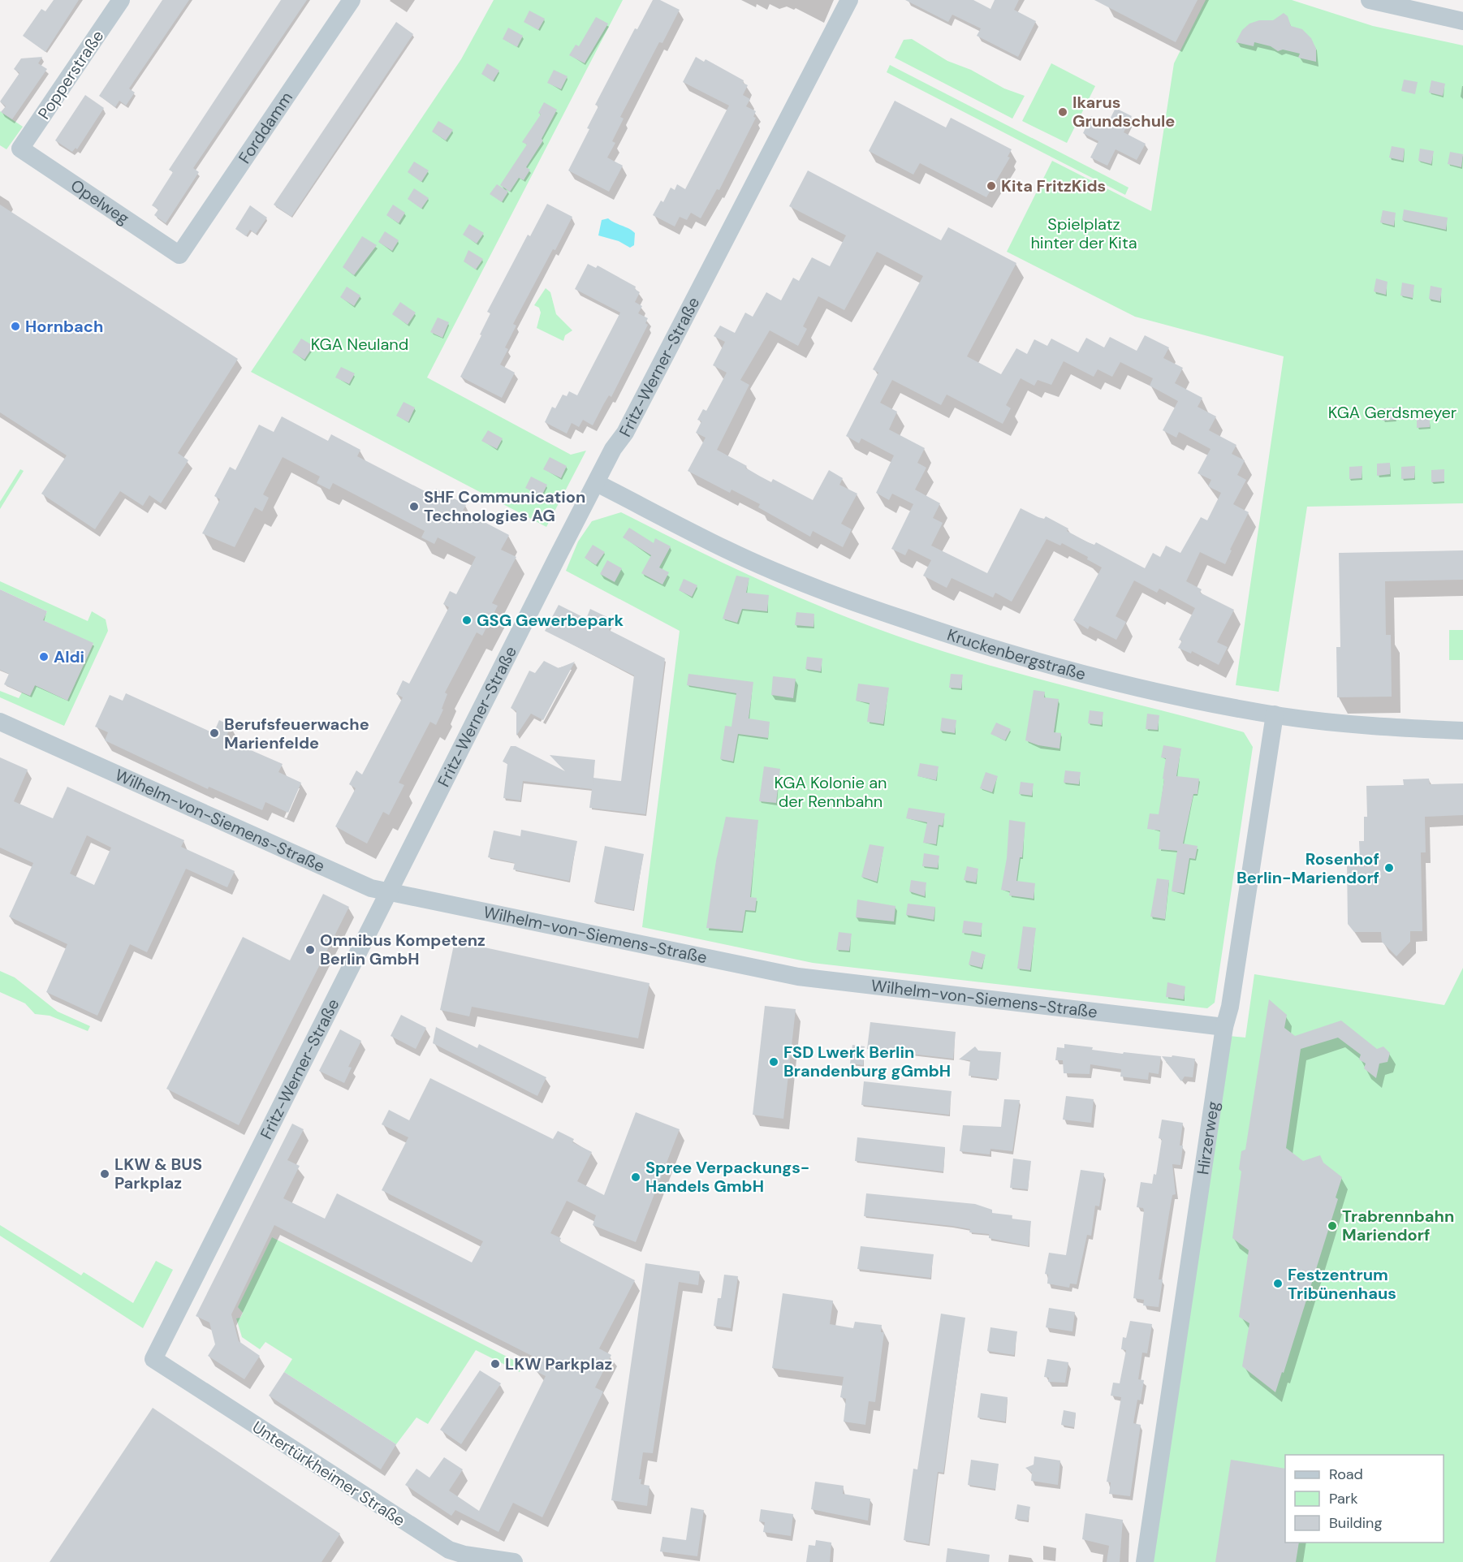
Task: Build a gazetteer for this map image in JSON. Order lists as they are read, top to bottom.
{
  "streets": {
    "street": [
      "Popperstraße",
      "Forddamm",
      "Opelweg",
      "Fritz-Werner-Straße",
      "Kruckenbergstraße",
      "Wilhelm-von-Siemens-Straße",
      "Hirzerweg",
      "Untertürkheimer Straße"
    ]
  },
  "crossings": [
    ["Popperstraße", "Opelweg"],
    ["Forddamm", "Opelweg"],
    ["Fritz-Werner-Straße", "Kruckenbergstraße"],
    ["Fritz-Werner-Straße", "Wilhelm-von-Siemens-Straße"],
    ["Fritz-Werner-Straße", "Untertürkheimer Straße"],
    ["Kruckenbergstraße", "Hirzerweg"],
    ["Wilhelm-von-Siemens-Straße", "Hirzerweg"]
  ],
  "parks": [
    "Spielplatz hinter der Kita",
    "KGA Neuland",
    "KGA Gerdsmeyer",
    "KGA Kolonie an der Rennbahn"
  ],
  "places": [
    "Ikarus Grundschule",
    "Kita FritzKids",
    "Hornbach",
    "SHF Communication Technologies AG",
    "GSG Gewerbepark",
    "Aldi",
    "Berufsfeuerwache Marienfelde",
    "Rosenhof Berlin-Mariendorf",
    "Omnibus Kompetenz Berlin GmbH",
    "FSD Lwerk Berlin Brandenburg gGmbH",
    "LKW & BUS Parkplaz",
    "Spree Verpackungs- Handels GmbH",
    "Trabrennbahn Mariendorf",
    "Festzentrum Tribünenhaus",
    "LKW Parkplaz"
  ],
  "legend": ["Road", "Park", "Building"]
}
